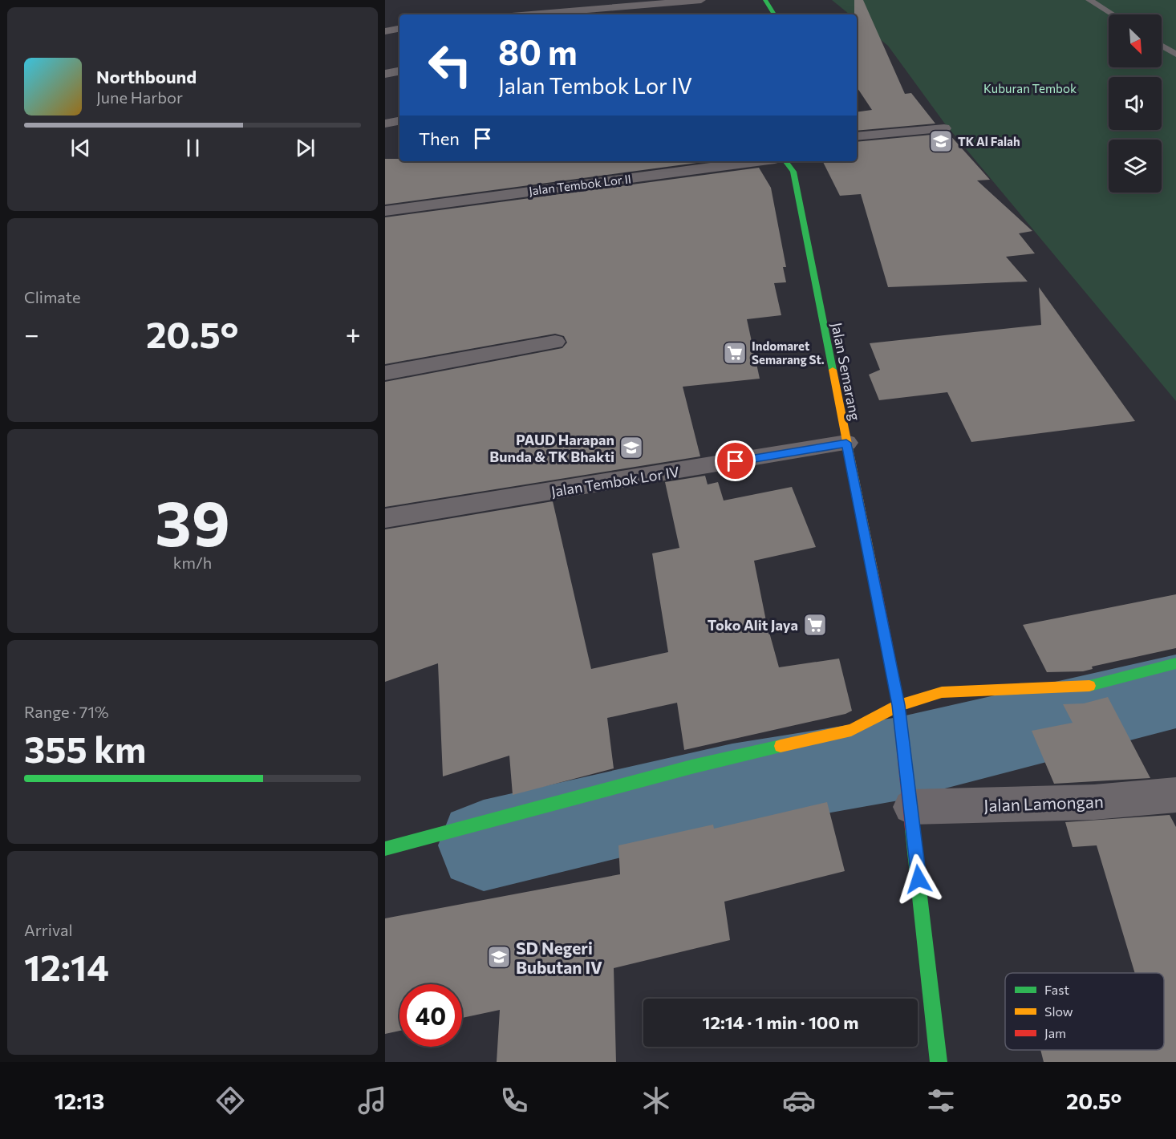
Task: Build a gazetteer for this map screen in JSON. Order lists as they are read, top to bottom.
{
  "streets": {
    "street": [
      "Jalan Tembok Lor II",
      "Jalan Semarang",
      "Jalan Tembok Lor IV",
      "Jalan Lamongan"
    ]
  },
  "crossings": [
    ["Jalan Semarang", "Jalan Tembok Lor IV"],
    ["Jalan Semarang", "Jalan Lamongan"]
  ],
  "parks": ["Kuburan Tembok"],
  "places": {
    "school or university": ["TK Al Falah", "PAUD Harapan Bunda & TK Bhakti", "SD Negeri Bubutan IV"],
    "supermarket": ["Indomaret Semarang St.", "Toko Alit Jaya"]
  },
  "legend": ["Fast", "Slow", "Jam"],
  "north": "bottom right",
  "page": {
    "turn": ["80 m", "Jalan Tembok Lor IV"],
    "song": ["Northbound", "June Harbor"],
    "then": "Then",
    "tile": [
      "Climate",
      ["39", "km/h"],
      ["Range · 71%", "355 km"],
      ["Arrival", "12:14"]
    ],
    "heat": ["−", "20.5°", "+"],
    "limit": "40",
    "trip": "12:14 · 1 min · 100 m",
    "tabs": ["12:13", "20.5°"]
  }
}
